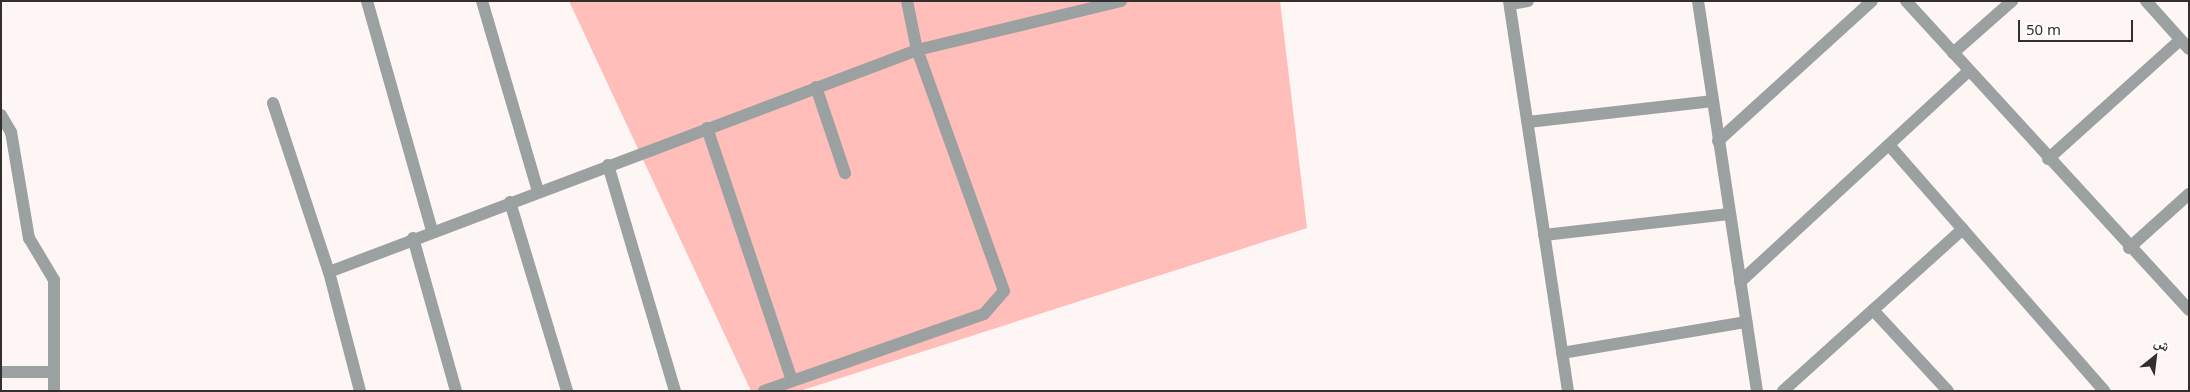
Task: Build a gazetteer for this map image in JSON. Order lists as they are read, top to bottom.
{
  "scale_bar": "50 m",
  "north": "top right"
}
